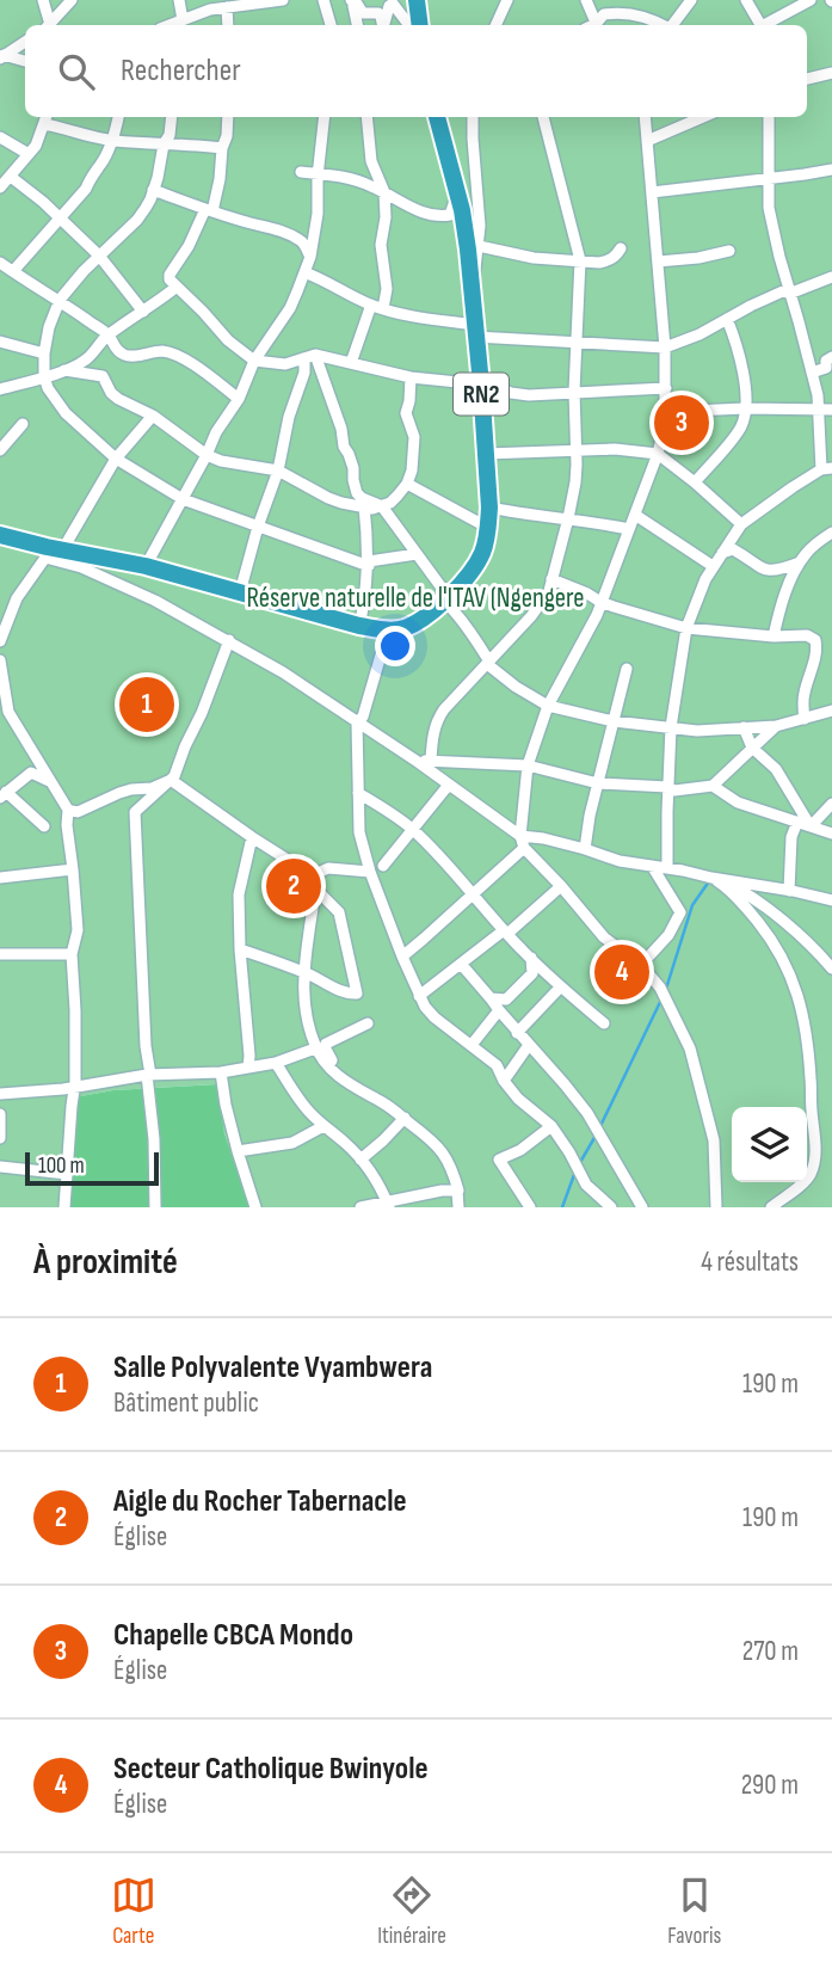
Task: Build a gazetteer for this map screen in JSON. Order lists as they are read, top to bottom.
{
  "streets": {
    "highway": ["RN2"]
  },
  "parks": ["Réserve naturelle de l'ITAV (Ngengere"],
  "scale_bar": "100 m",
  "page": {
    "search": "Rechercher",
    "pins": [
      "3",
      "1",
      "2",
      "4"
    ],
    "scale": "100 m",
    "heading": ["À proximité", "4 résultats"],
    "list": [
      {
        "mark": "1",
        "name": "Salle Polyvalente Vyambwera",
        "note": "Bâtiment public",
        "value": "190 m"
      },
      {
        "mark": "2",
        "name": "Aigle du Rocher Tabernacle",
        "note": "Église",
        "value": "190 m"
      },
      {
        "mark": "3",
        "name": "Chapelle CBCA Mondo",
        "note": "Église",
        "value": "270 m"
      },
      {
        "mark": "4",
        "name": "Secteur Catholique Bwinyole",
        "note": "Église",
        "value": "290 m"
      }
    ],
    "nav": ["Carte", "Itinéraire", "Favoris"]
  }
}
